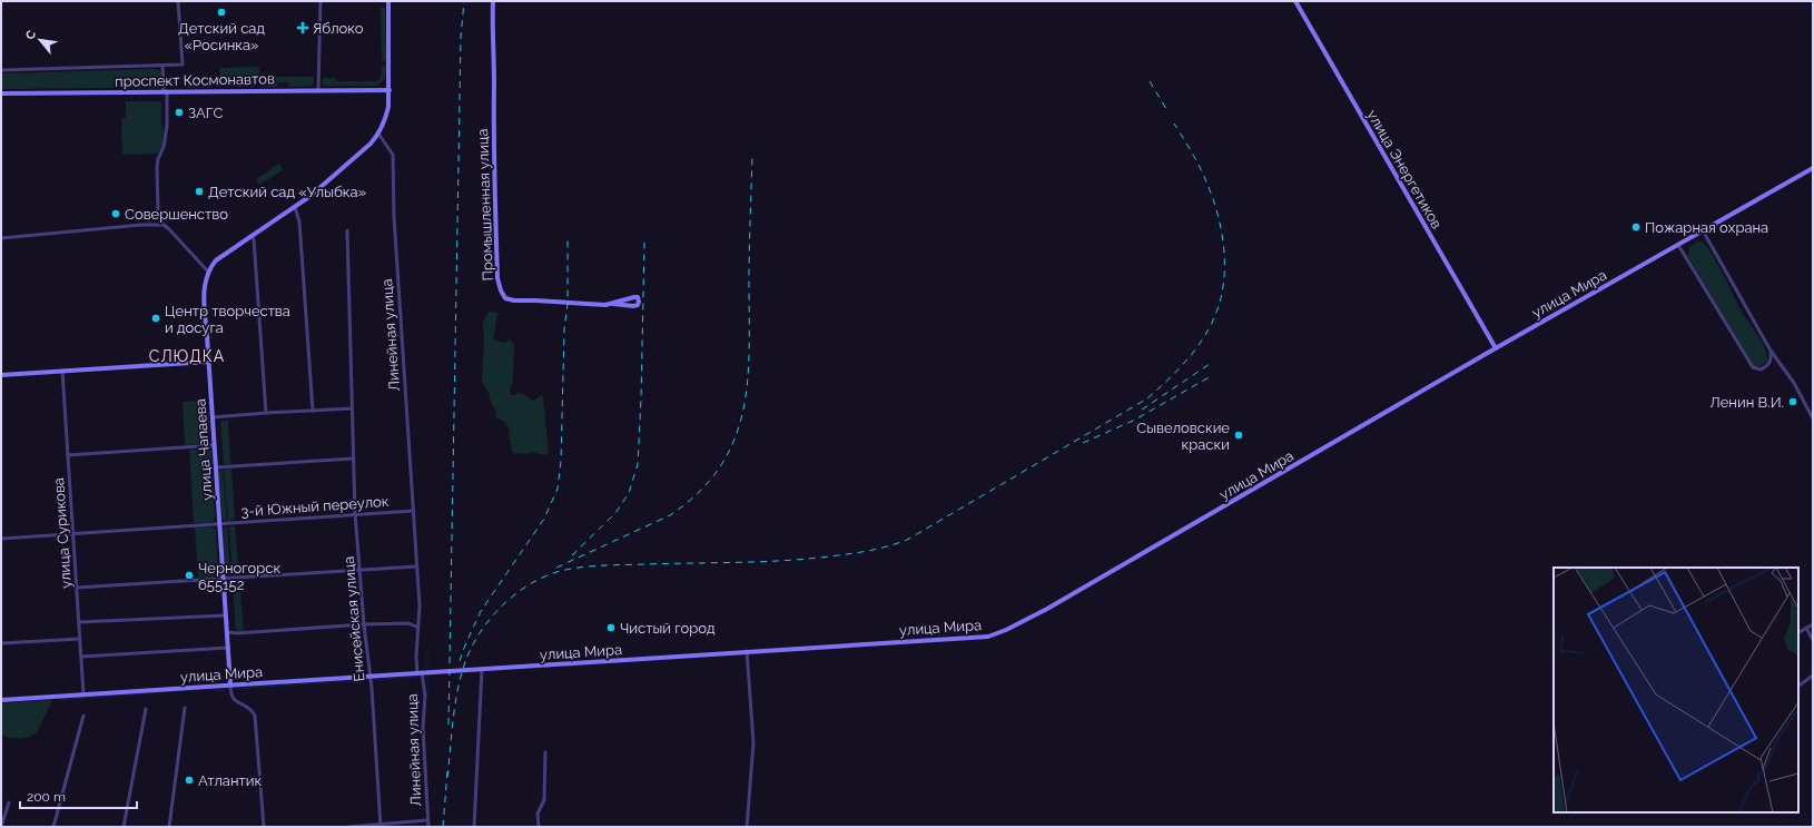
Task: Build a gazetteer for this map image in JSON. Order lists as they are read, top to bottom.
{
  "streets": {
    "main road": [
      "проспект Космонавтов",
      "улица Энергетиков",
      "Промышленная улица",
      "улица Мира",
      "улица Чапаева"
    ],
    "street": [
      "Линейная улица",
      "3-й Южный переулок",
      "улица Сурикова",
      "Енисейская улица"
    ]
  },
  "crossings": [
    ["улица Энергетиков", "улица Мира"],
    ["улица Мира", "Линейная улица"],
    ["улица Мира", "улица Чапаева"],
    ["улица Мира", "улица Сурикова"],
    ["улица Мира", "Енисейская улица"],
    ["Линейная улица", "3-й Южный переулок"],
    ["улица Чапаева", "3-й Южный переулок"],
    ["3-й Южный переулок", "улица Сурикова"],
    ["3-й Южный переулок", "Енисейская улица"]
  ],
  "districts": ["СЛЮДКА"],
  "places": {
    "other": [
      "Детский сад «Росинка»",
      "ЗАГС",
      "Детский сад «Улыбка»",
      "Совершенство",
      "Пожарная охрана",
      "Центр творчества и досуга",
      "Ленин В.И.",
      "Сывеловские краски",
      "Черногорск 655152",
      "Чистый город",
      "Атлантик"
    ],
    "health": ["Яблоко"]
  },
  "scale_bar": "200 m",
  "north": "top left"
}
